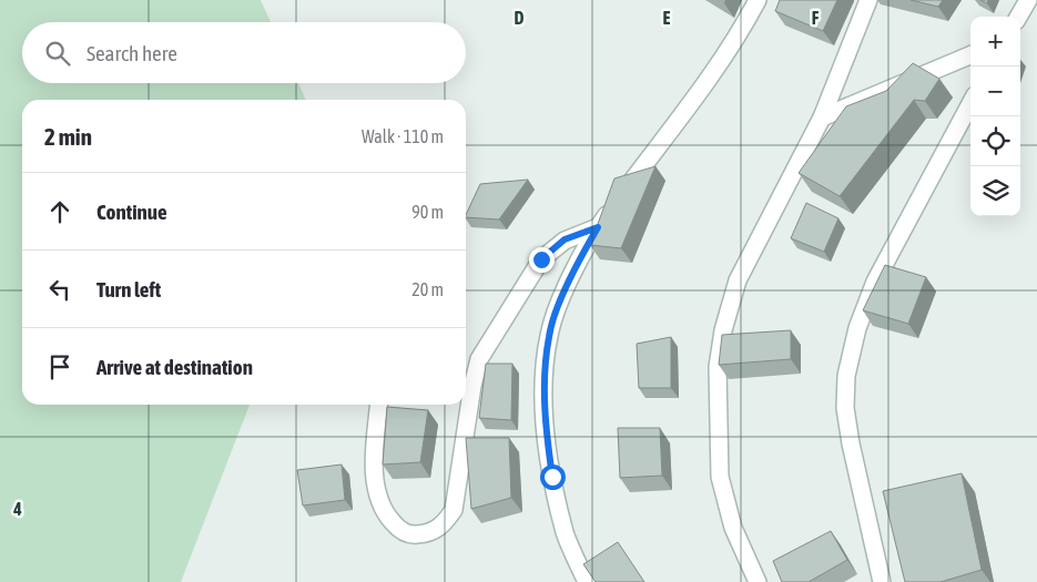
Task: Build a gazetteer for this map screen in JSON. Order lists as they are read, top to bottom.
{
  "page": {
    "map_buttons": ["+", "−"],
    "search": "Search here",
    "heading": ["2 min", "Walk · 110 m"],
    "list": [
      ["Continue", "90 m"],
      ["Turn left", "20 m"],
      "Arrive at destination"
    ]
  },
  "grid": {
    "columns": ["D", "E", "F"],
    "rows": ["4"]
  }
}
